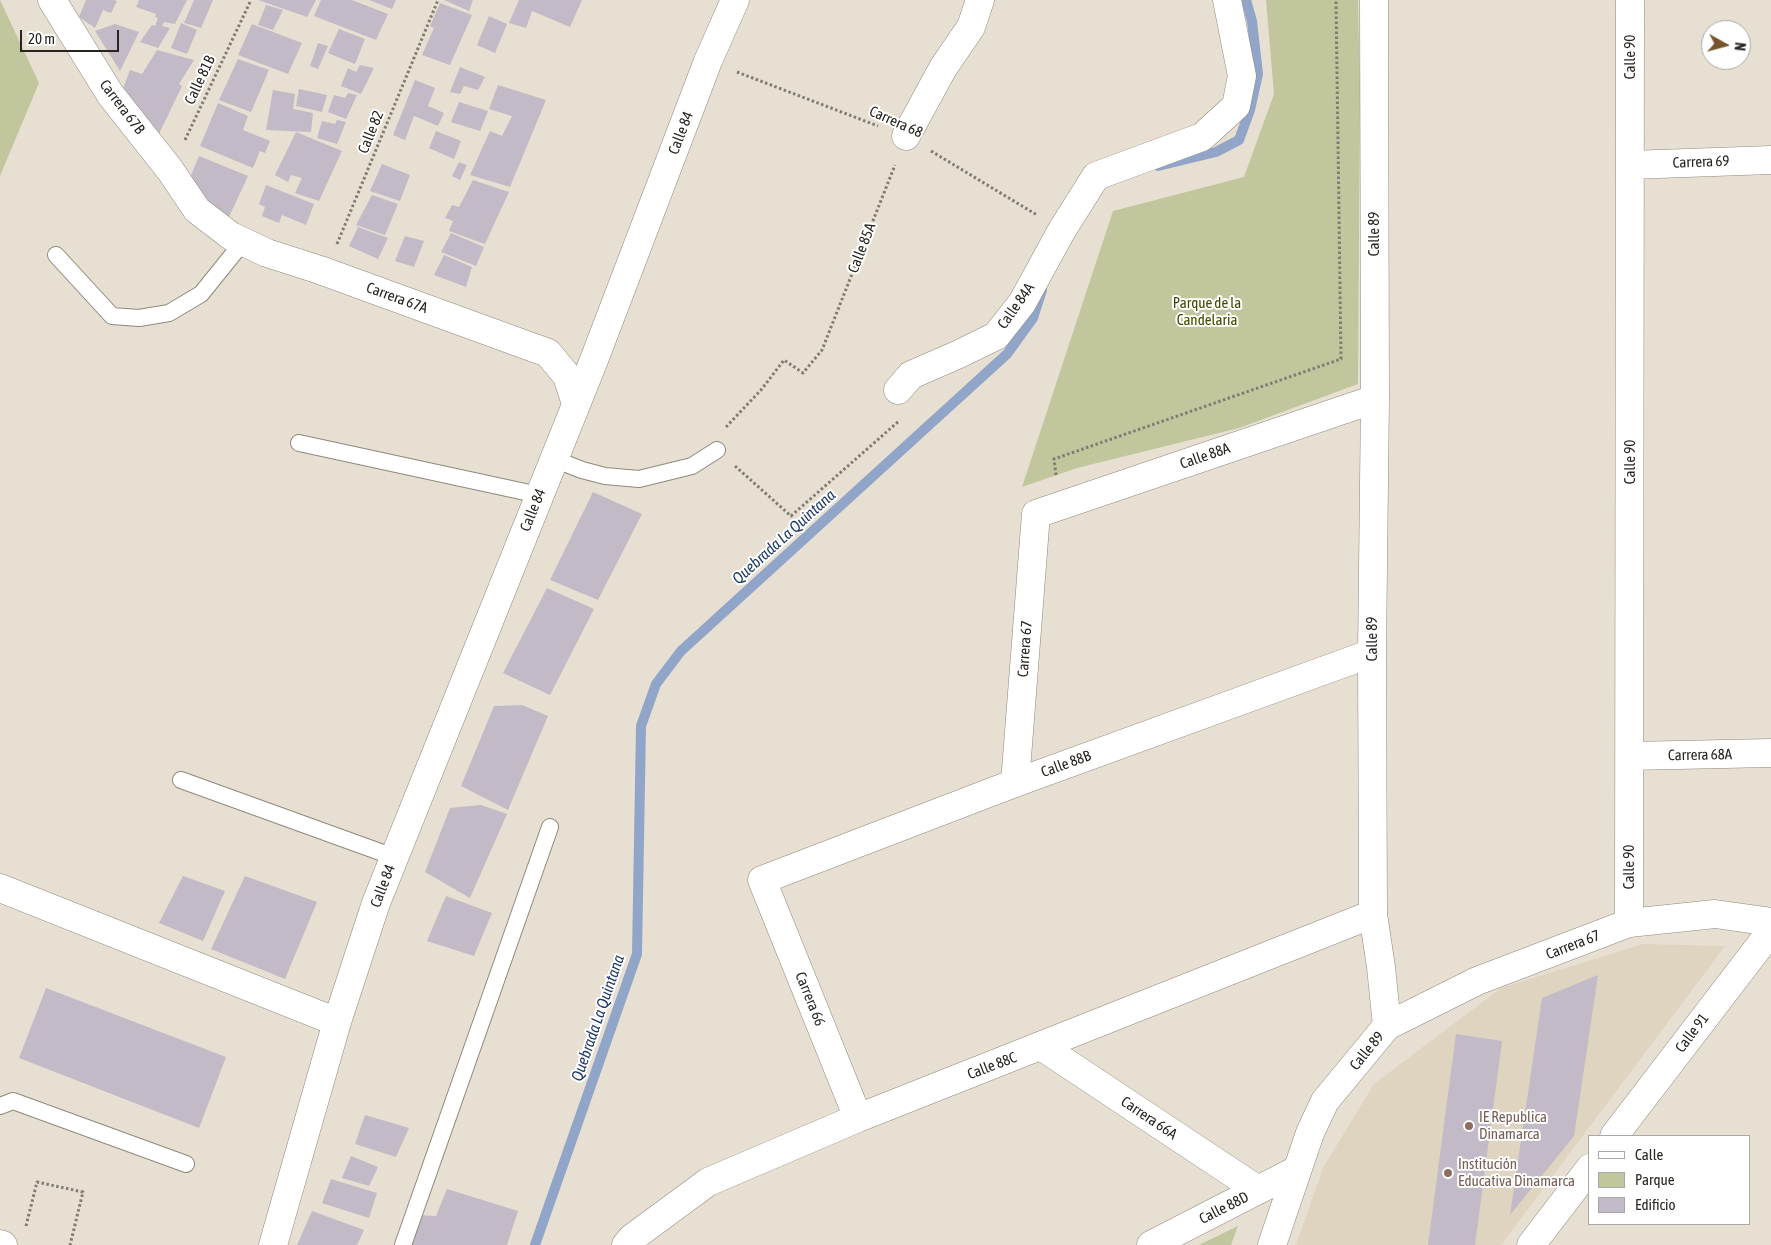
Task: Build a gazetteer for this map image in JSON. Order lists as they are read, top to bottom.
{
  "streets": {
    "street": [
      "Calle 90",
      "Carrera 67B",
      "Calle 84",
      "Carrera 69",
      "Calle 89",
      "Carrera 67A",
      "Calle 84A",
      "Calle 88A",
      "Carrera 67",
      "Carrera 68A",
      "Calle 88B",
      "Carrera 66",
      "Calle 91",
      "Calle 88C",
      "Carrera 66A",
      "Calle 88D"
    ],
    "path": [
      "Calle 81B",
      "Carrera 68",
      "Calle 82",
      "Calle 85A"
    ]
  },
  "crossings": [
    ["Calle 90", "Carrera 69"],
    ["Calle 90", "Carrera 67"],
    ["Calle 90", "Carrera 68A"],
    ["Calle 81B", "Carrera 67B"],
    ["Carrera 67B", "Carrera 67A"],
    ["Carrera 68", "Calle 84"],
    ["Carrera 68", "Calle 85A"],
    ["Carrera 68", "Calle 84A"],
    ["Calle 82", "Carrera 67A"],
    ["Calle 84", "Carrera 67A"],
    ["Calle 89", "Calle 88A"],
    ["Calle 89", "Carrera 67"],
    ["Calle 89", "Calle 88B"],
    ["Calle 89", "Calle 88C"],
    ["Calle 89", "Calle 88D"],
    ["Calle 88A", "Carrera 67"],
    ["Carrera 67", "Calle 88B"],
    ["Calle 88B", "Carrera 66"],
    ["Carrera 66", "Calle 88C"],
    ["Calle 88C", "Carrera 66A"],
    ["Carrera 66A", "Calle 88D"]
  ],
  "water": ["Quebrada La Quintana"],
  "parks": ["Parque de la Candelaria"],
  "places": ["IE Republica Dinamarca", "Institución Educativa Dinamarca"],
  "legend": ["Calle", "Parque", "Edificio"],
  "scale_bar": "20 m",
  "north": "right"
}
